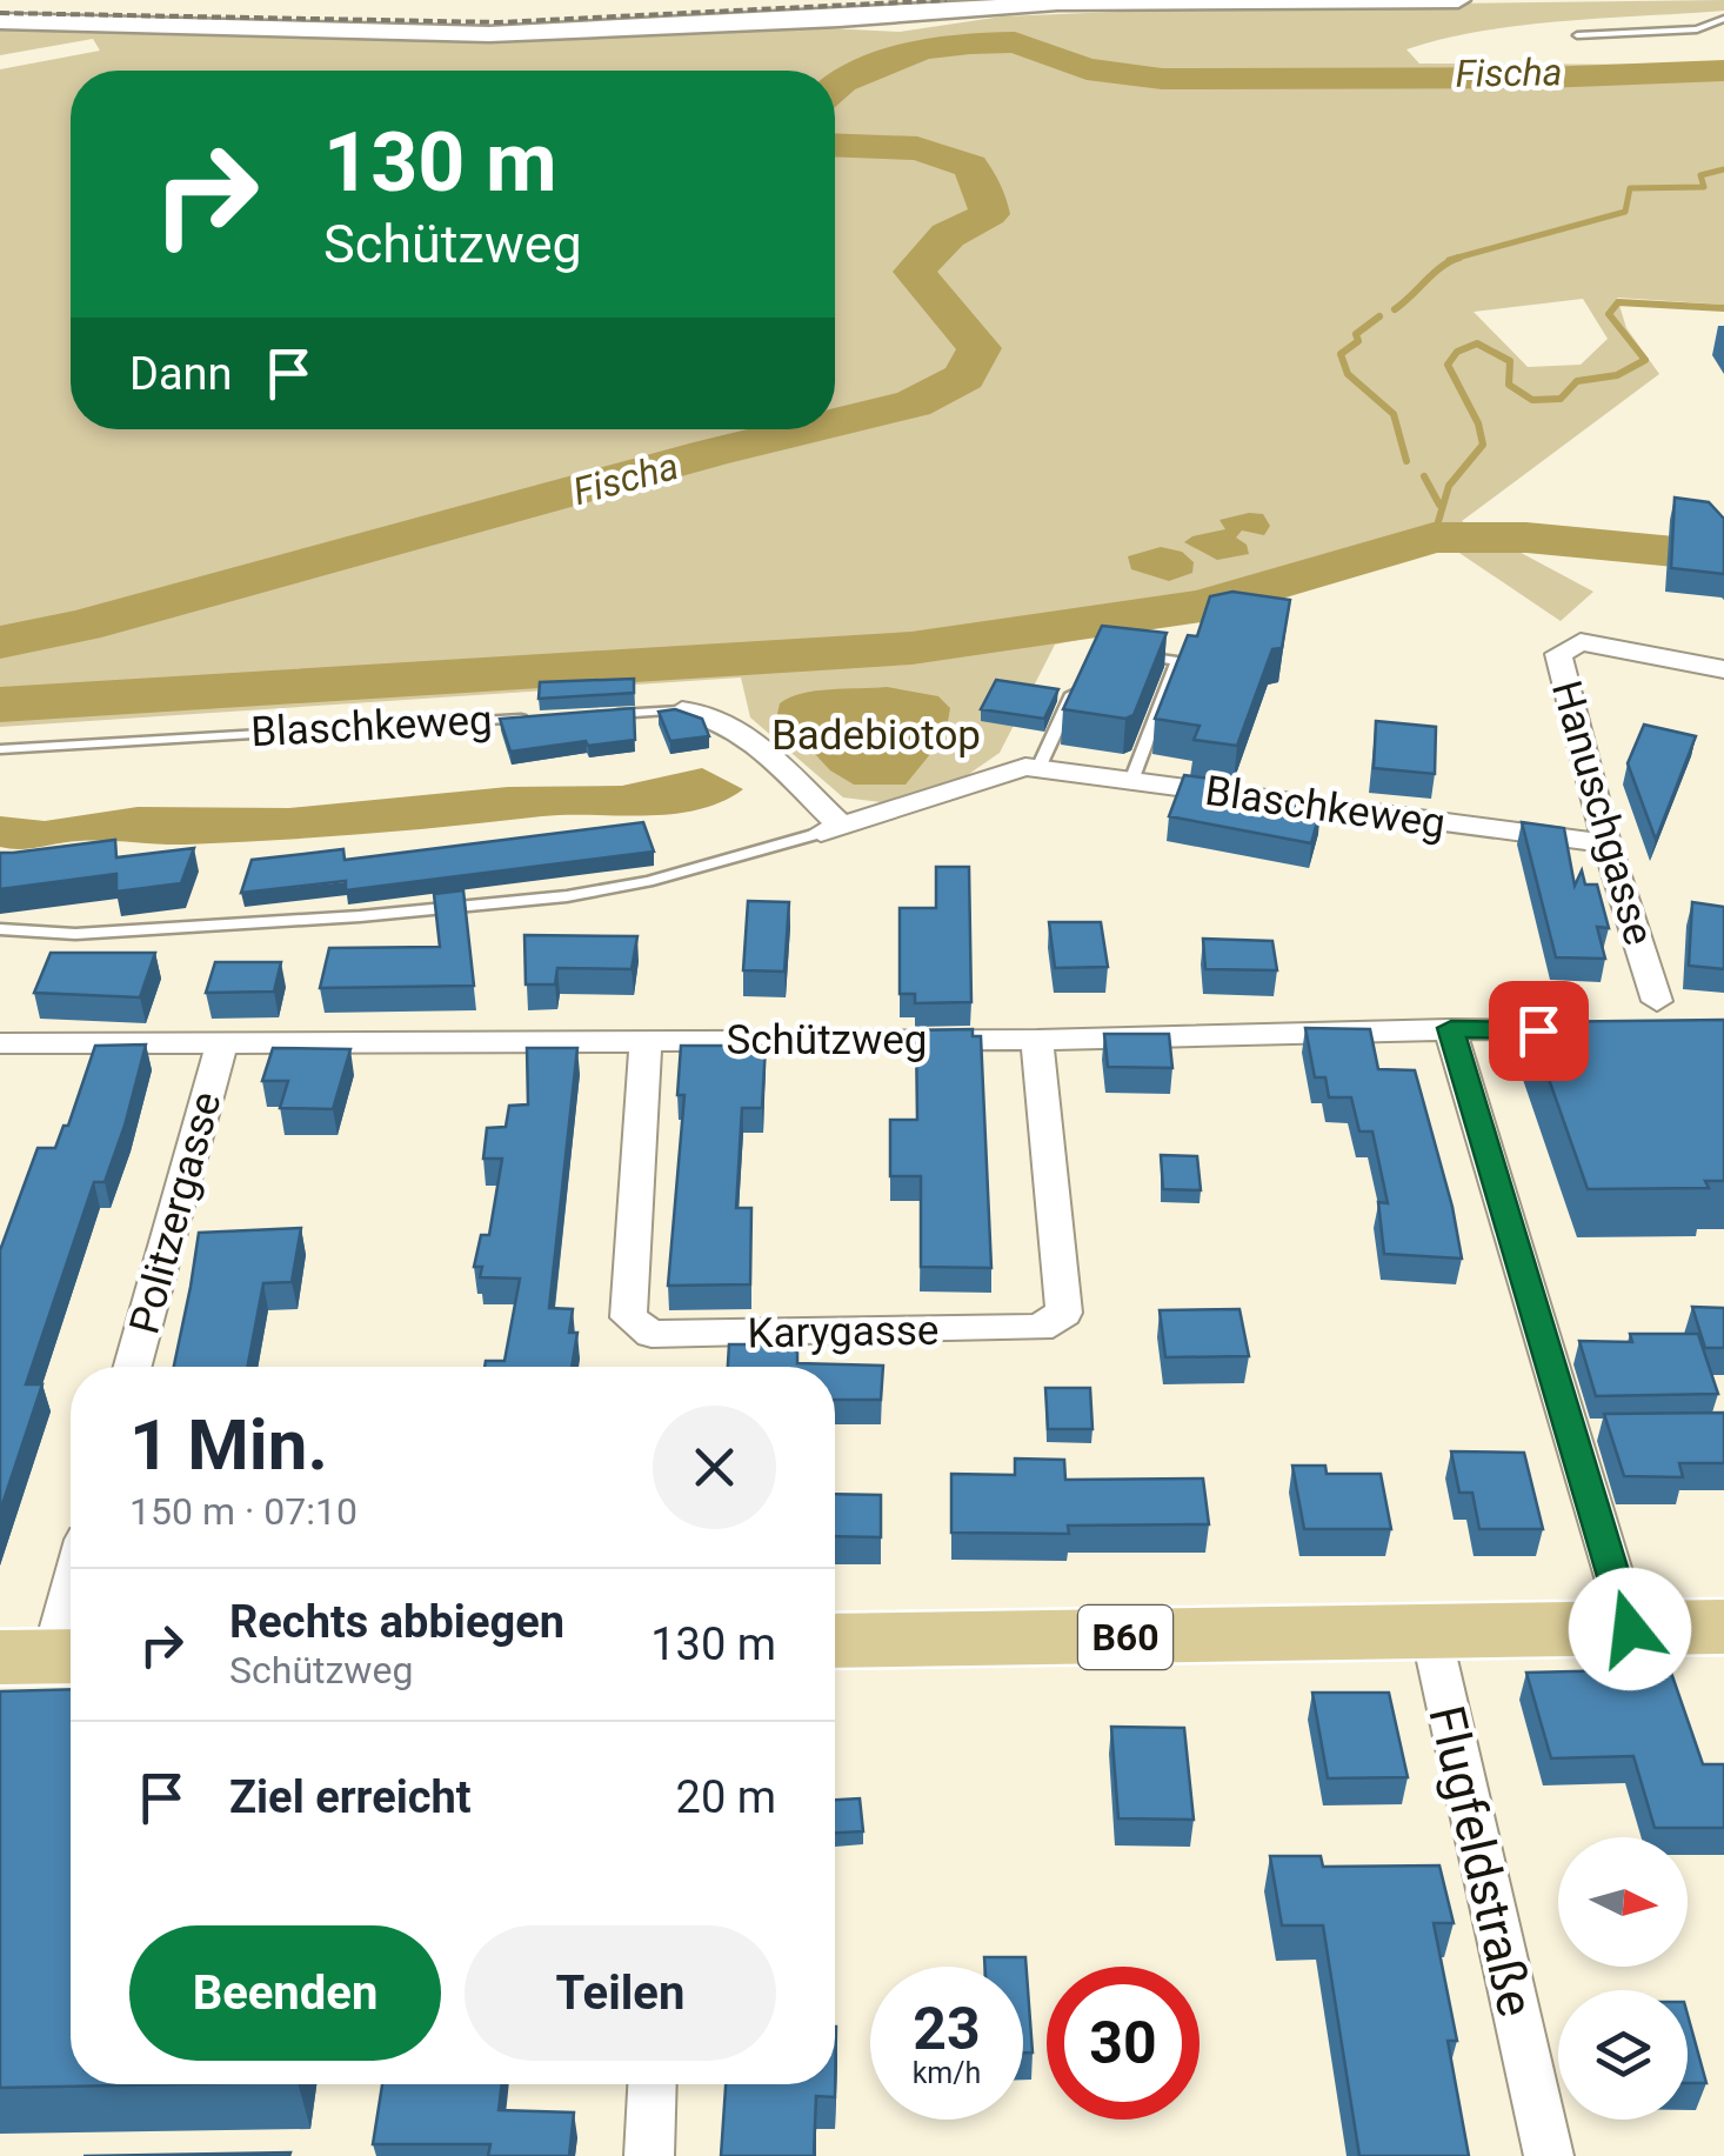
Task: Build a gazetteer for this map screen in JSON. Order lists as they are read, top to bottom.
{
  "streets": {
    "main road": ["B60"],
    "street": [
      "Blaschkeweg",
      "Hanuschgasse",
      "Schützweg",
      "Politzergasse",
      "Karygasse",
      "Flugfeldstraße"
    ]
  },
  "crossings": [
    ["Blaschkeweg", "Hanuschgasse"],
    ["Schützweg", "Politzergasse"],
    ["Schützweg", "Karygasse"],
    ["B60", "Flugfeldstraße"]
  ],
  "water": ["Fischa"],
  "parks": ["Badebiotop"],
  "north": "right",
  "page": {
    "turn": ["130 m", "Schützweg"],
    "then": "Dann",
    "heading": ["1 Min.", "150 m · 07:10"],
    "list": [
      {
        "name": "Rechts abbiegen",
        "note": "Schützweg",
        "value": "130 m"
      },
      {
        "name": "Ziel erreicht",
        "value": "20 m"
      }
    ],
    "buttons": ["Beenden", "Teilen"],
    "speed": "23 km/h",
    "limit": "30"
  }
}
